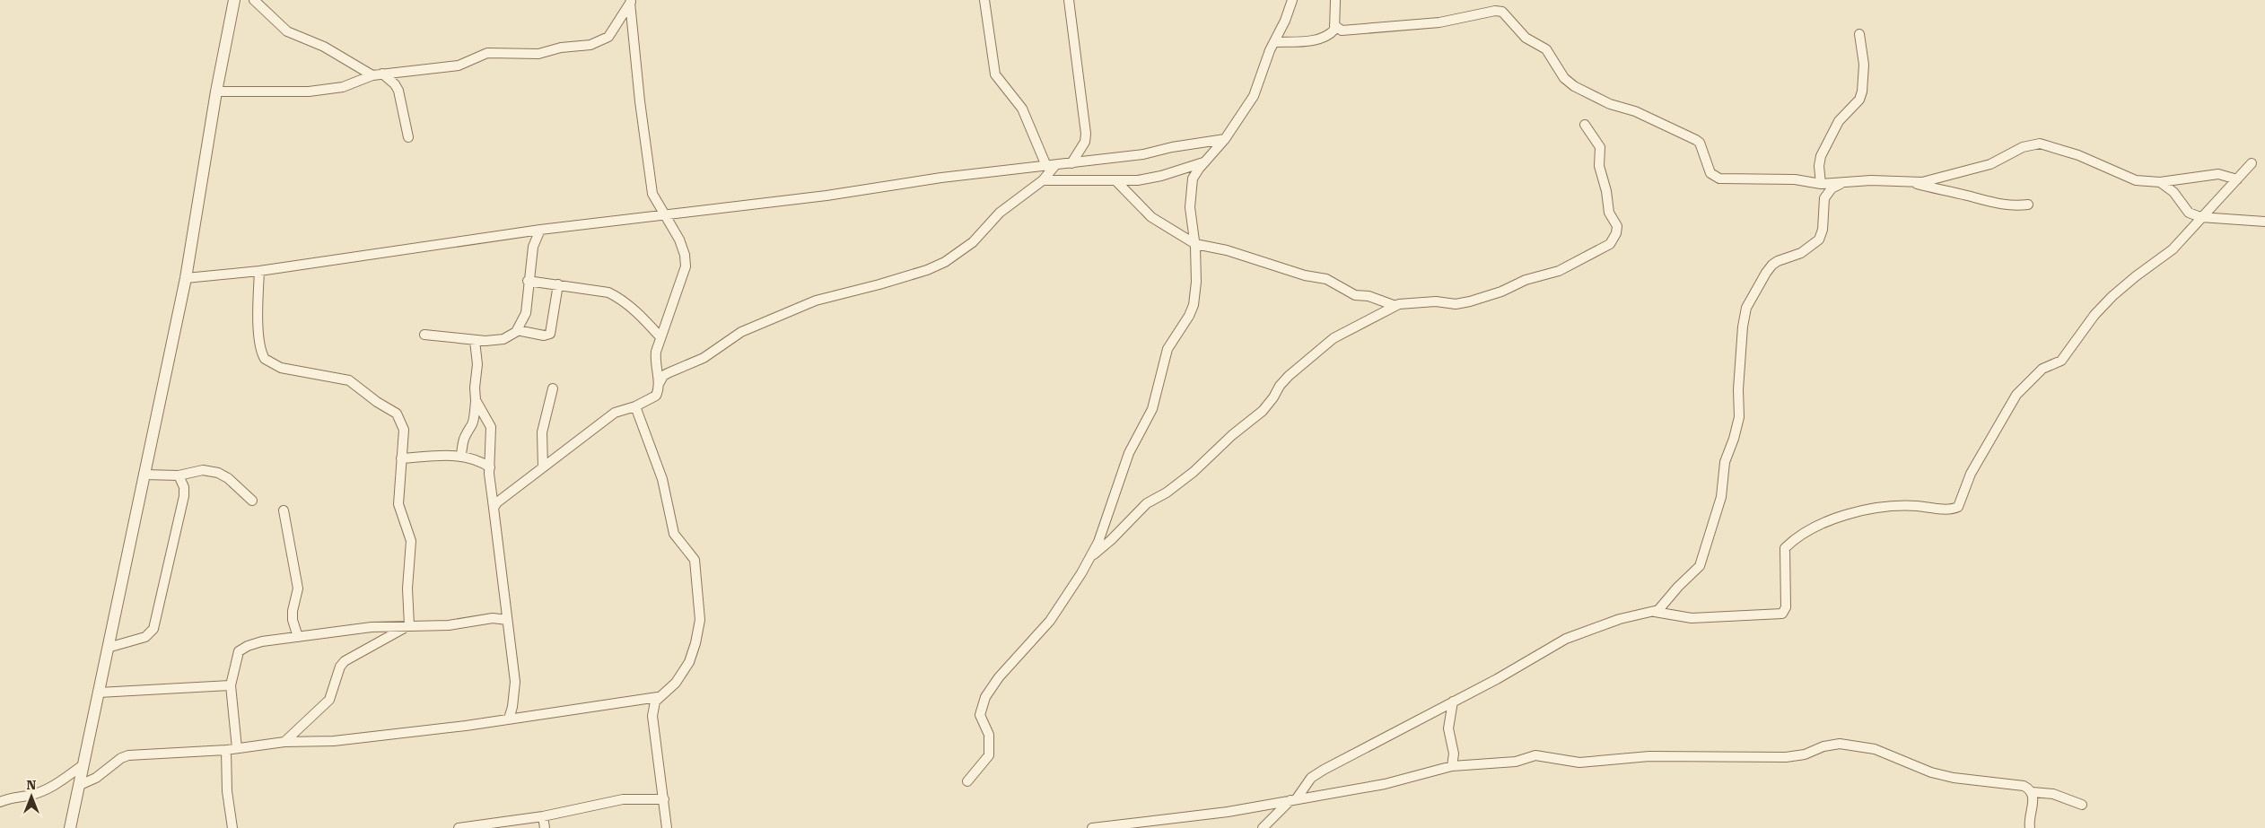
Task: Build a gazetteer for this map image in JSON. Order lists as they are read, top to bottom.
{
  "north": "top"
}
